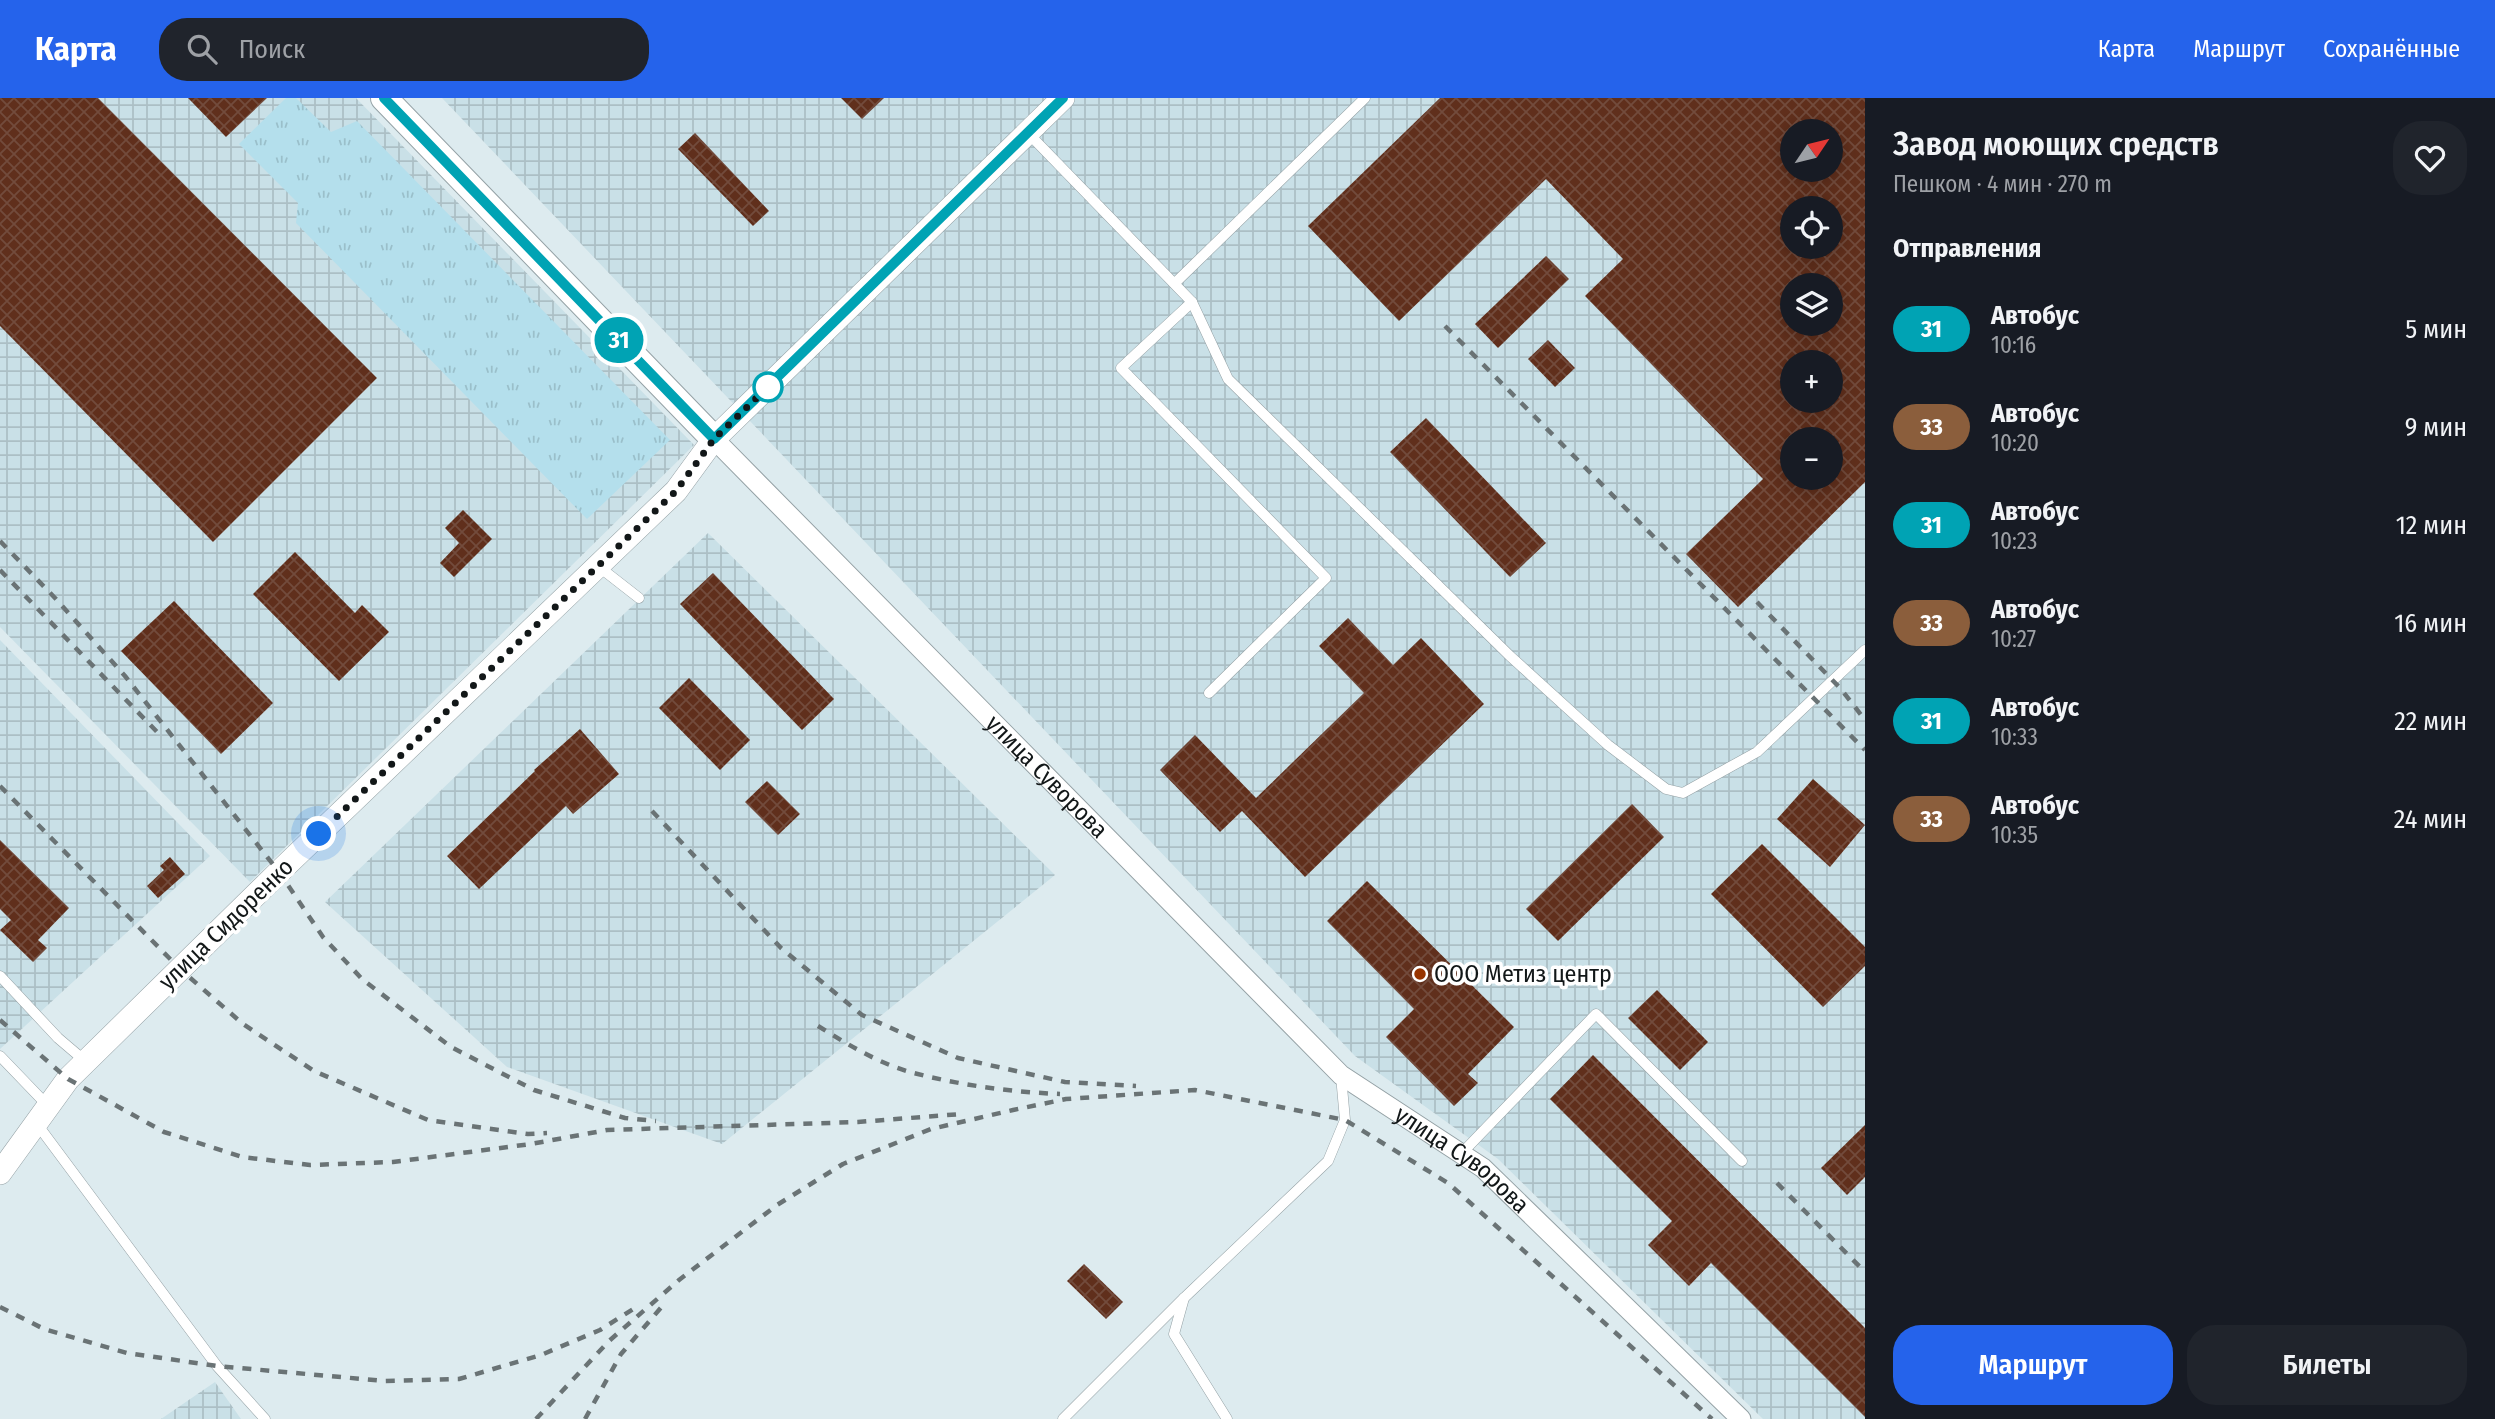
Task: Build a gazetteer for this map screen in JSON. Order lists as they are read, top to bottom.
{
  "streets": {
    "main road": ["улица Суворова"],
    "street": ["улица Сидоренко"]
  },
  "crossings": [
    ["улица Суворова", "улица Сидоренко"]
  ],
  "places": ["ООО Метиз центр"],
  "lines": ["bus line 31"],
  "north": "top right",
  "page": {
    "header": "Карта",
    "search": "Поиск",
    "nav": ["Карта", "Маршрут", "Сохранённые"],
    "on_map": "31",
    "heading": [
      ["Завод моющих средств", "Пешком · 4 мин · 270 m"],
      "Отправления"
    ],
    "map_buttons": ["+", "−"],
    "list": [
      {
        "mark": "31",
        "name": "Автобус",
        "note": "10:16",
        "value": "5 мин"
      },
      {
        "mark": "33",
        "name": "Автобус",
        "note": "10:20",
        "value": "9 мин"
      },
      {
        "mark": "31",
        "name": "Автобус",
        "note": "10:23",
        "value": "12 мин"
      },
      {
        "mark": "33",
        "name": "Автобус",
        "note": "10:27",
        "value": "16 мин"
      },
      {
        "mark": "31",
        "name": "Автобус",
        "note": "10:33",
        "value": "22 мин"
      },
      {
        "mark": "33",
        "name": "Автобус",
        "note": "10:35",
        "value": "24 мин"
      }
    ],
    "buttons": ["Маршрут", "Билеты"]
  }
}
